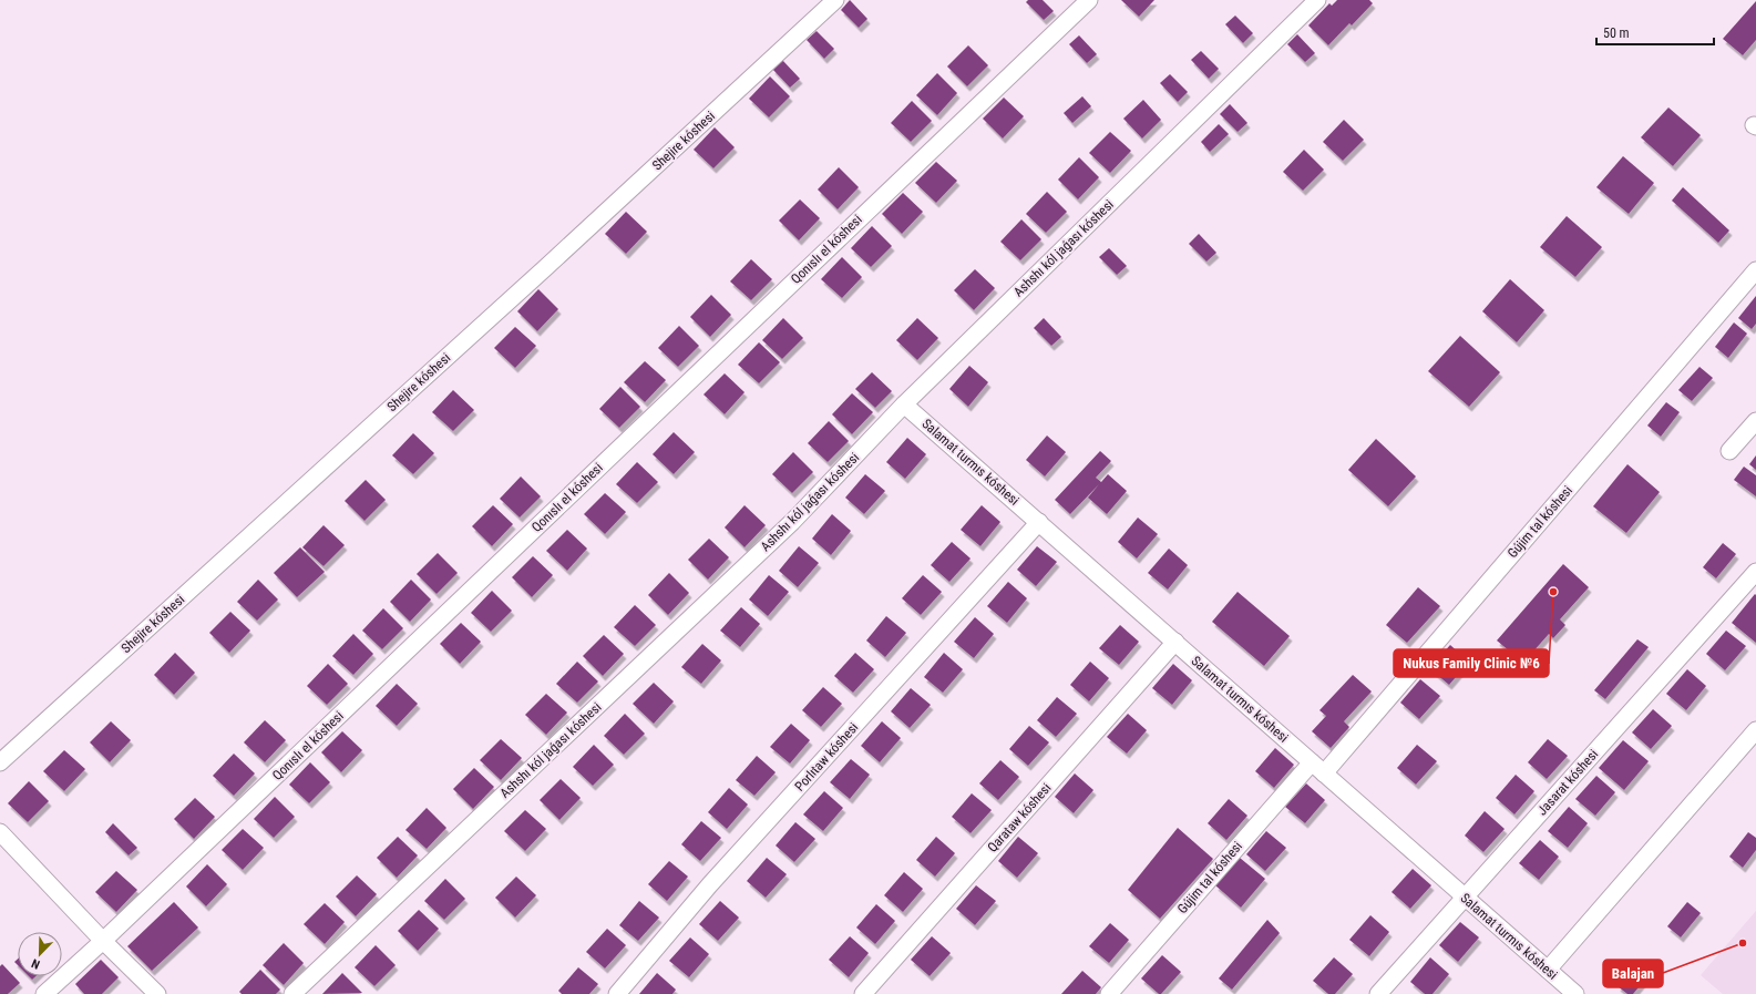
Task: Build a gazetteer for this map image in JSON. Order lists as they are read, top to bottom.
{
  "streets": {
    "street": [
      "Shejire kóshesi",
      "Ashshı kól jaǵası kóshesi",
      "Qonıslı el kóshesi",
      "Salamat turmıs kóshesi",
      "Gújim tal kóshesi",
      "Porlıtaw kóshesi",
      "Jasarat kóshesi",
      "Qarataw kóshesi"
    ]
  },
  "crossings": [
    ["Ashshı kól jaǵası kóshesi", "Salamat turmıs kóshesi"],
    ["Salamat turmıs kóshesi", "Gújim tal kóshesi"],
    ["Salamat turmıs kóshesi", "Porlıtaw kóshesi"],
    ["Salamat turmıs kóshesi", "Jasarat kóshesi"],
    ["Salamat turmıs kóshesi", "Qarataw kóshesi"]
  ],
  "places": ["Nukus Family Clinic №6", "Balajan"],
  "scale_bar": "50 m",
  "north": "bottom left"
}
